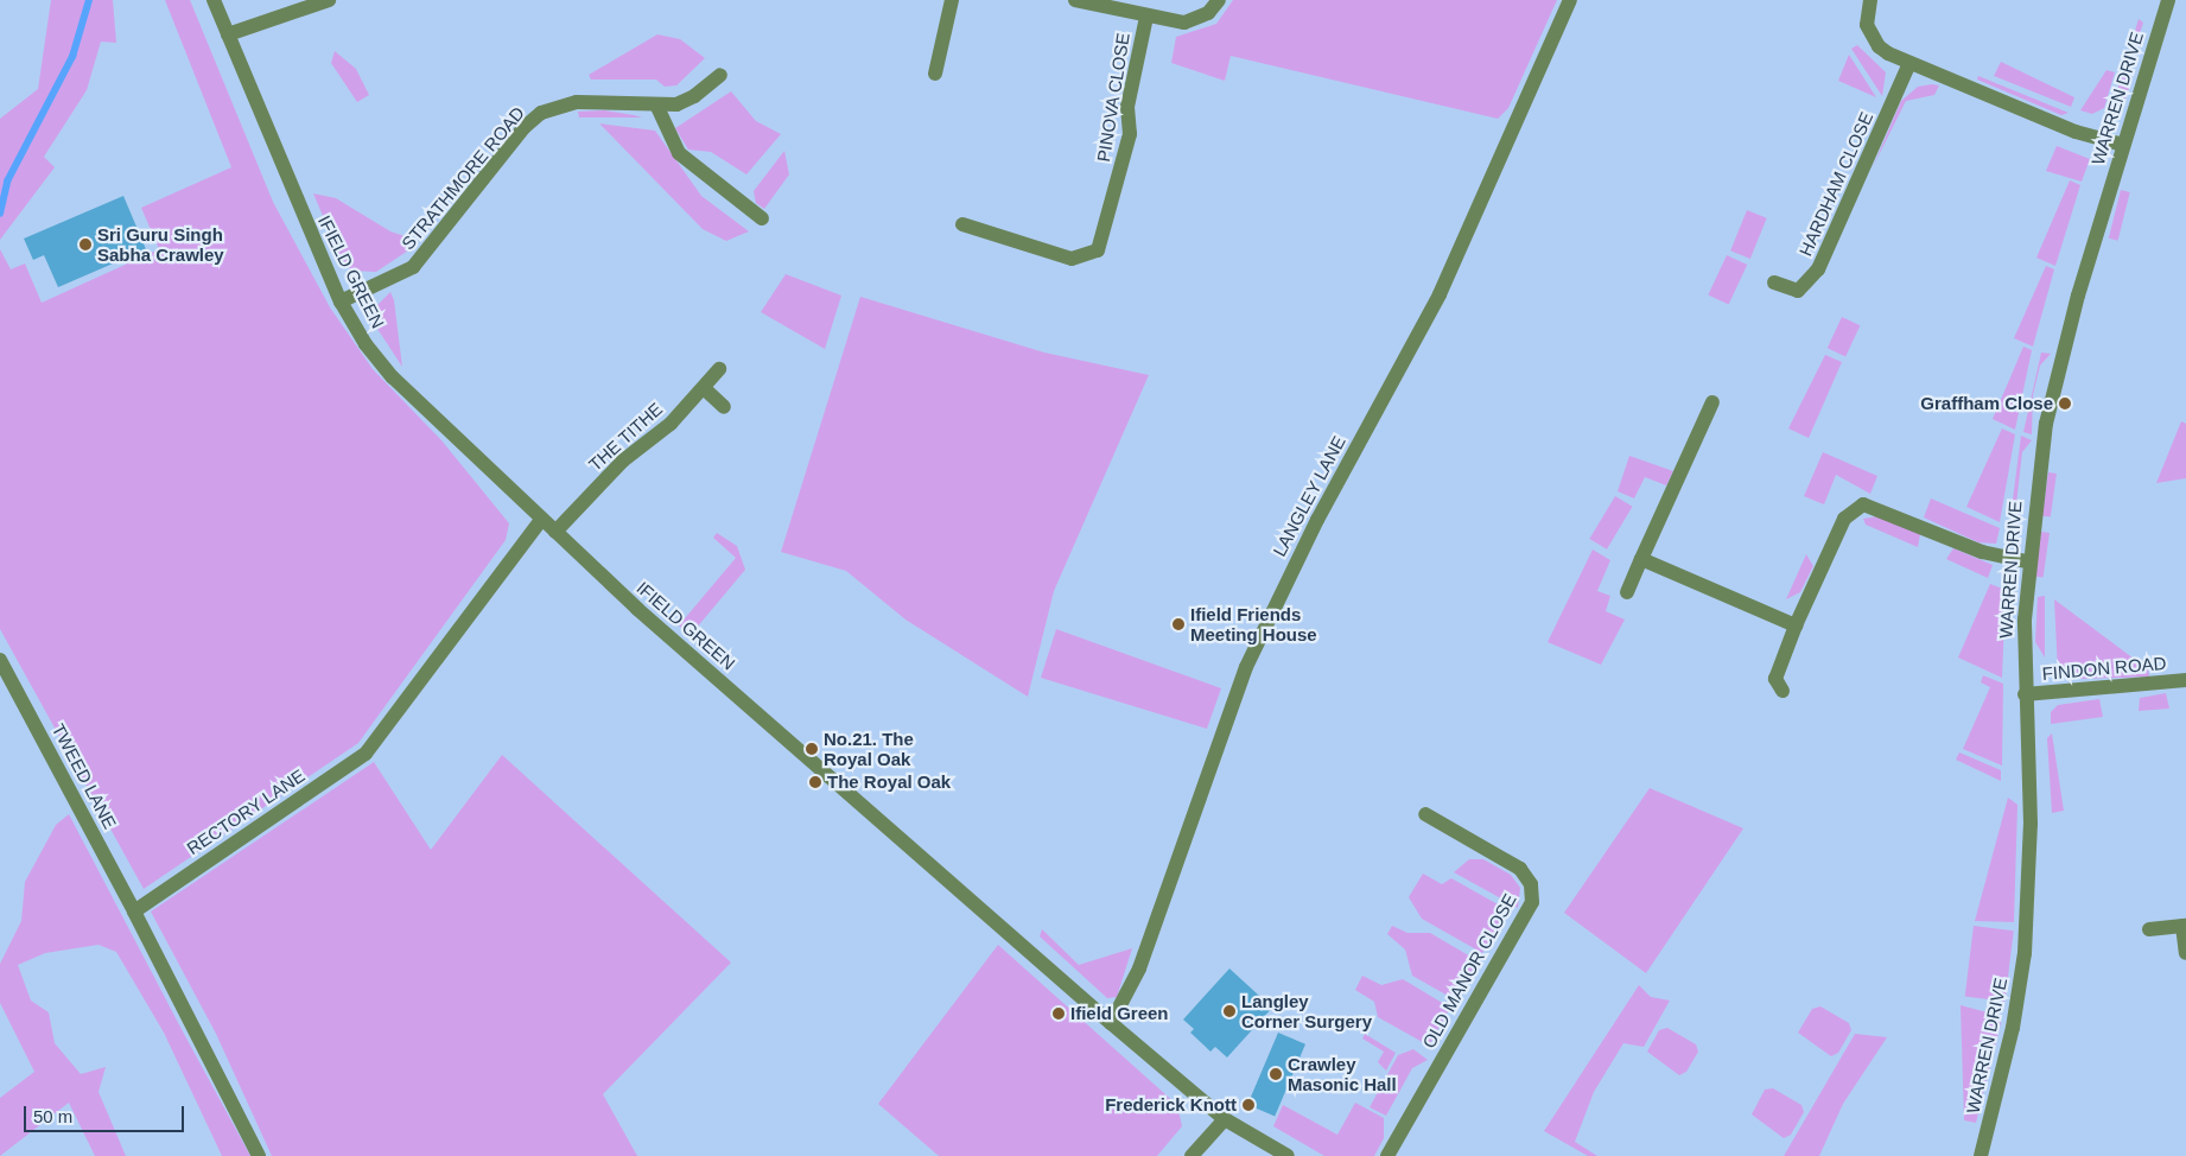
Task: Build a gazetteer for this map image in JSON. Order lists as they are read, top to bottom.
{
  "streets": {
    "street": [
      "PINOVA CLOSE",
      "WARREN DRIVE",
      "STRATHMORE ROAD",
      "HARDHAM CLOSE",
      "IFIELD GREEN",
      "THE TITHE",
      "LANGLEY LANE",
      "FINDON ROAD",
      "TWEED LANE",
      "RECTORY LANE",
      "OLD MANOR CLOSE"
    ]
  },
  "crossings": [
    ["WARREN DRIVE", "FINDON ROAD"],
    ["STRATHMORE ROAD", "IFIELD GREEN"],
    ["IFIELD GREEN", "THE TITHE"],
    ["IFIELD GREEN", "LANGLEY LANE"],
    ["IFIELD GREEN", "RECTORY LANE"],
    ["TWEED LANE", "RECTORY LANE"]
  ],
  "places": [
    "Sri Guru Singh Sabha Crawley",
    "Graffham Close",
    "Ifield Friends Meeting House",
    "No.21. The Royal Oak",
    "The Royal Oak",
    "Langley Corner Surgery",
    "Ifield Green",
    "Crawley Masonic Hall",
    "Frederick Knott"
  ],
  "scale_bar": "50 m"
}
